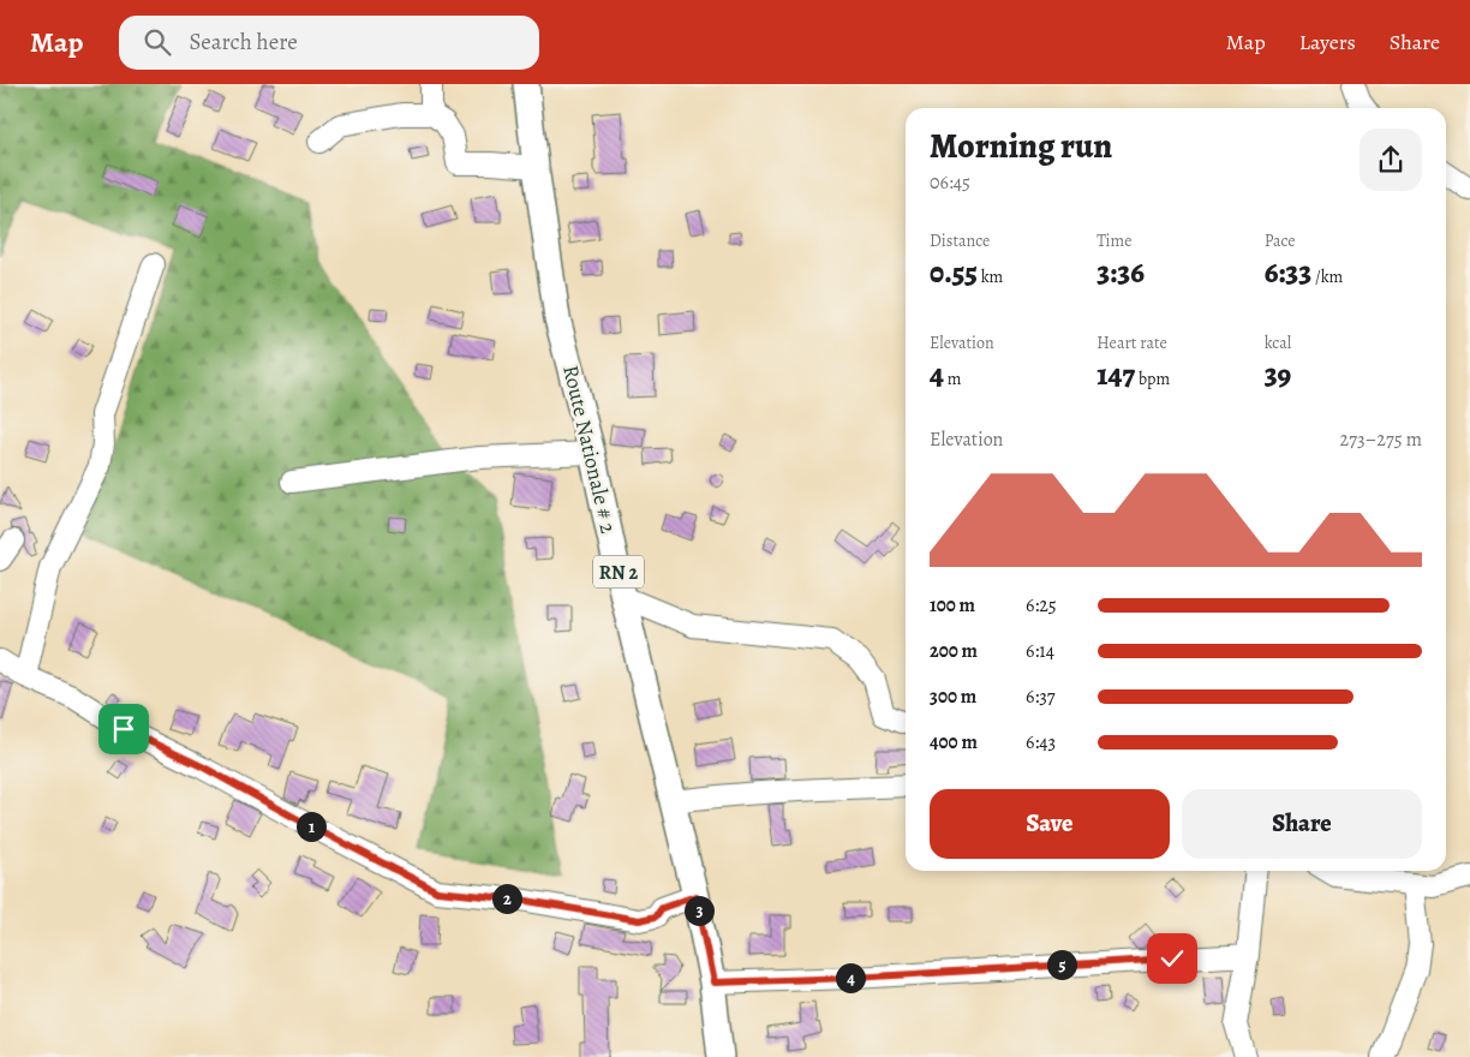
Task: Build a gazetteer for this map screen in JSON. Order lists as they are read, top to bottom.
{
  "streets": {
    "main road": ["Route Nationale # 2", "RN 2"]
  },
  "page": {
    "header": "Map",
    "search": "Search here",
    "nav": ["Map", "Layers", "Share"],
    "heading": ["Morning run", "06:45"],
    "stats": [
      ["Distance", "0.55 km"],
      ["Time", "3:36"],
      ["Pace", "6:33 /km"],
      ["Elevation", "4 m"],
      ["Heart rate", "147 bpm"],
      ["kcal", "39"]
    ],
    "chart": ["Elevation", "273–275 m"],
    "list": [
      {
        "name": "100 m",
        "note": "6:25"
      },
      {
        "name": "200 m",
        "note": "6:14"
      },
      {
        "name": "300 m",
        "note": "6:37"
      },
      {
        "name": "400 m",
        "note": "6:43"
      }
    ],
    "buttons": ["Save", "Share"],
    "pins": [
      "1",
      "2",
      "3",
      "5",
      "4"
    ]
  }
}
